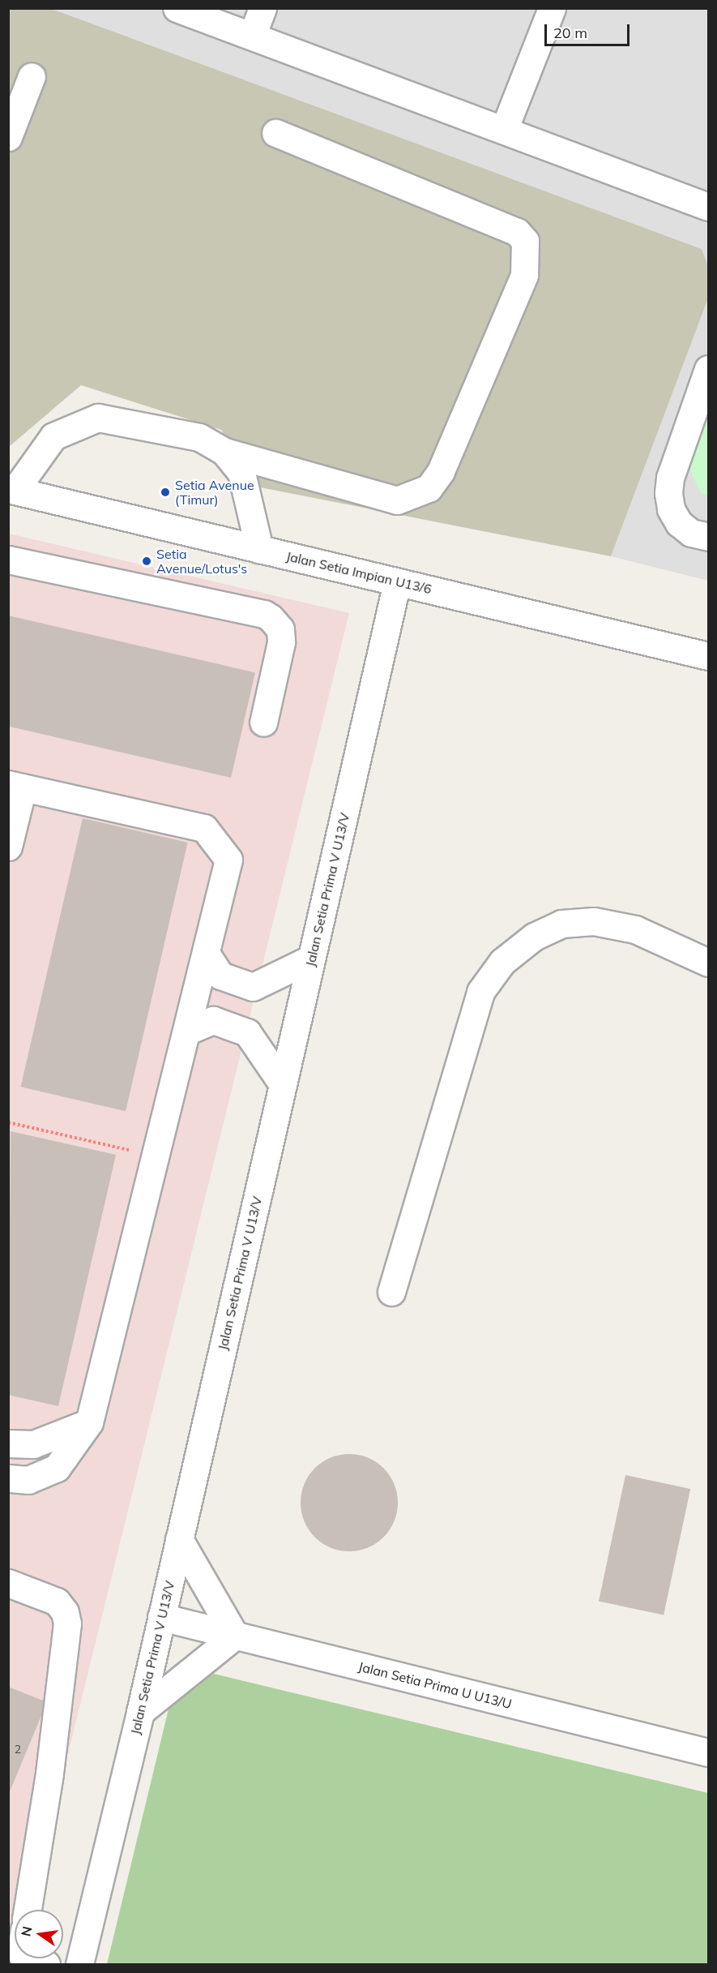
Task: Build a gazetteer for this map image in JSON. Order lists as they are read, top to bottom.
{
  "streets": {
    "street": ["Jalan Setia Impian U13/6", "Jalan Setia Prima V U13/V", "Jalan Setia Prima U U13/U"]
  },
  "crossings": [
    ["Jalan Setia Impian U13/6", "Jalan Setia Prima V U13/V"],
    ["Jalan Setia Prima V U13/V", "Jalan Setia Prima U U13/U"]
  ],
  "places": ["Setia Avenue (Timur)", "Setia Avenue/Lotus's"],
  "house_numbers": ["2"],
  "scale_bar": "20 m",
  "north": "left"
}
